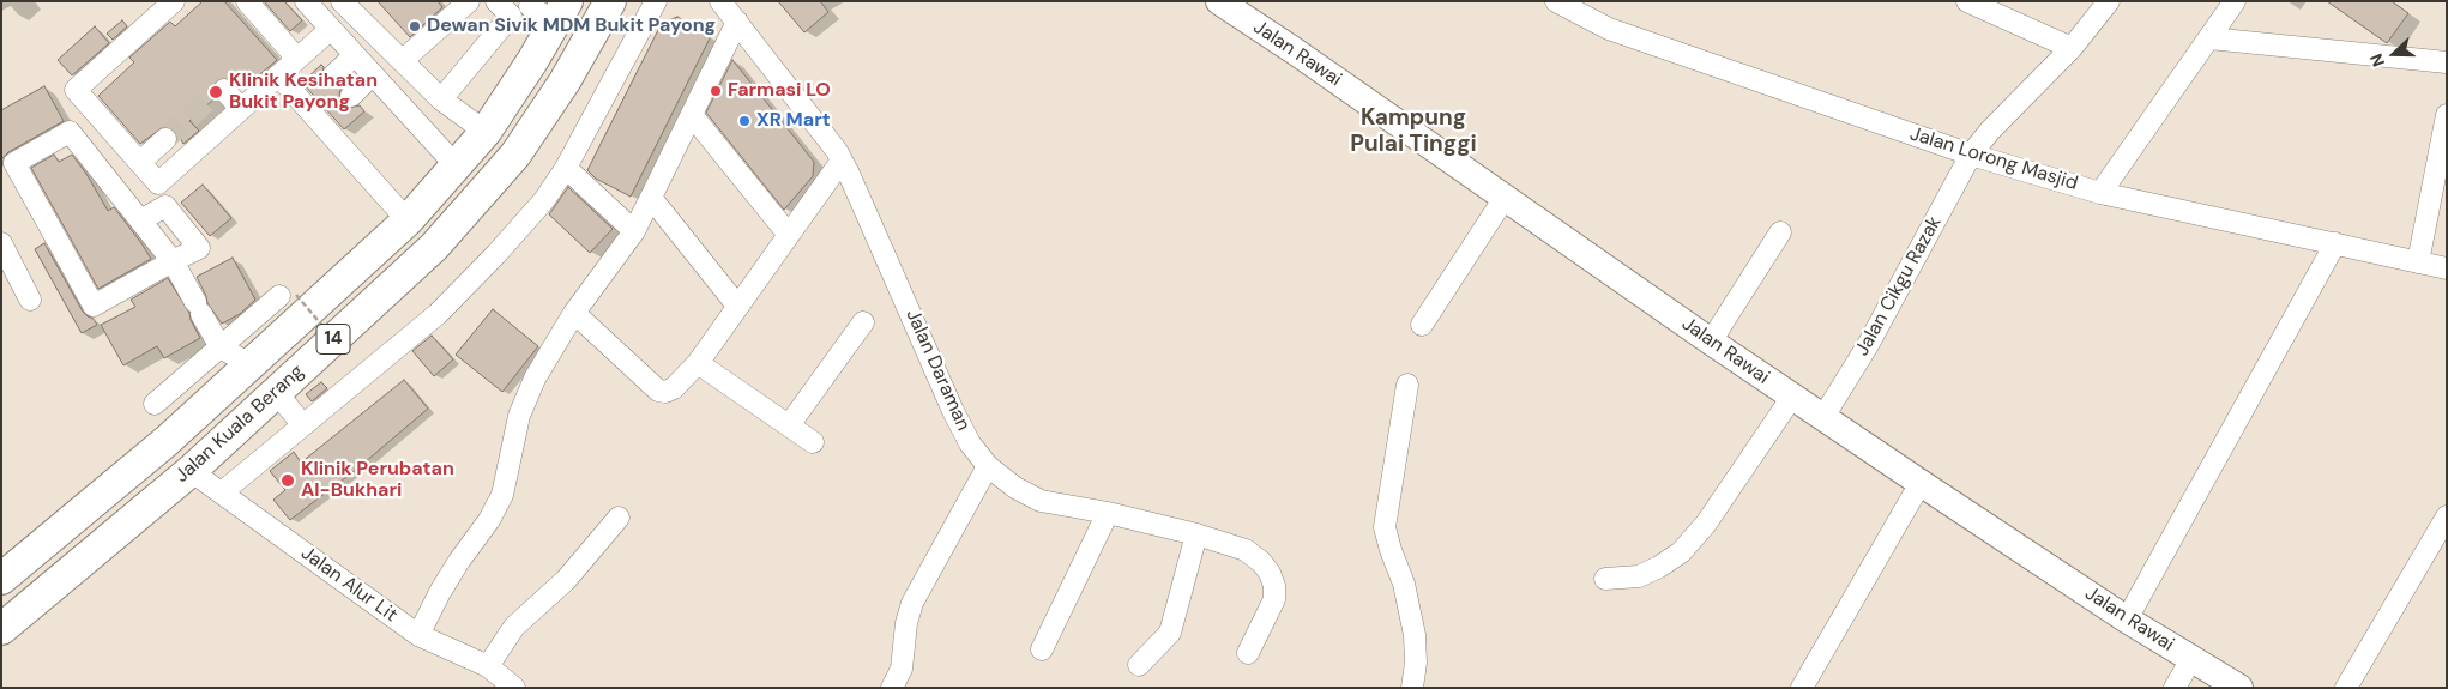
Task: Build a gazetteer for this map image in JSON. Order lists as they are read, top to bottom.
{
  "streets": {
    "highway": ["14", "Jalan Kuala Berang"],
    "main road": ["Jalan Rawai"],
    "street": [
      "Jalan Lorong Masjid",
      "Jalan Cikgu Razak",
      "Jalan Daraman",
      "Jalan Alur Lit"
    ]
  },
  "crossings": [
    ["Jalan Rawai", "Jalan Cikgu Razak"],
    ["Jalan Lorong Masjid", "Jalan Cikgu Razak"],
    ["Jalan Kuala Berang", "Jalan Alur Lit"]
  ],
  "districts": ["Kampung Pulai Tinggi"],
  "places": [
    "Dewan Sivik MDM Bukit Payong",
    "Farmasi LO",
    "Klinik Kesihatan Bukit Payong",
    "XR Mart",
    "Klinik Perubatan Al-Bukhari"
  ],
  "north": "left"
}
